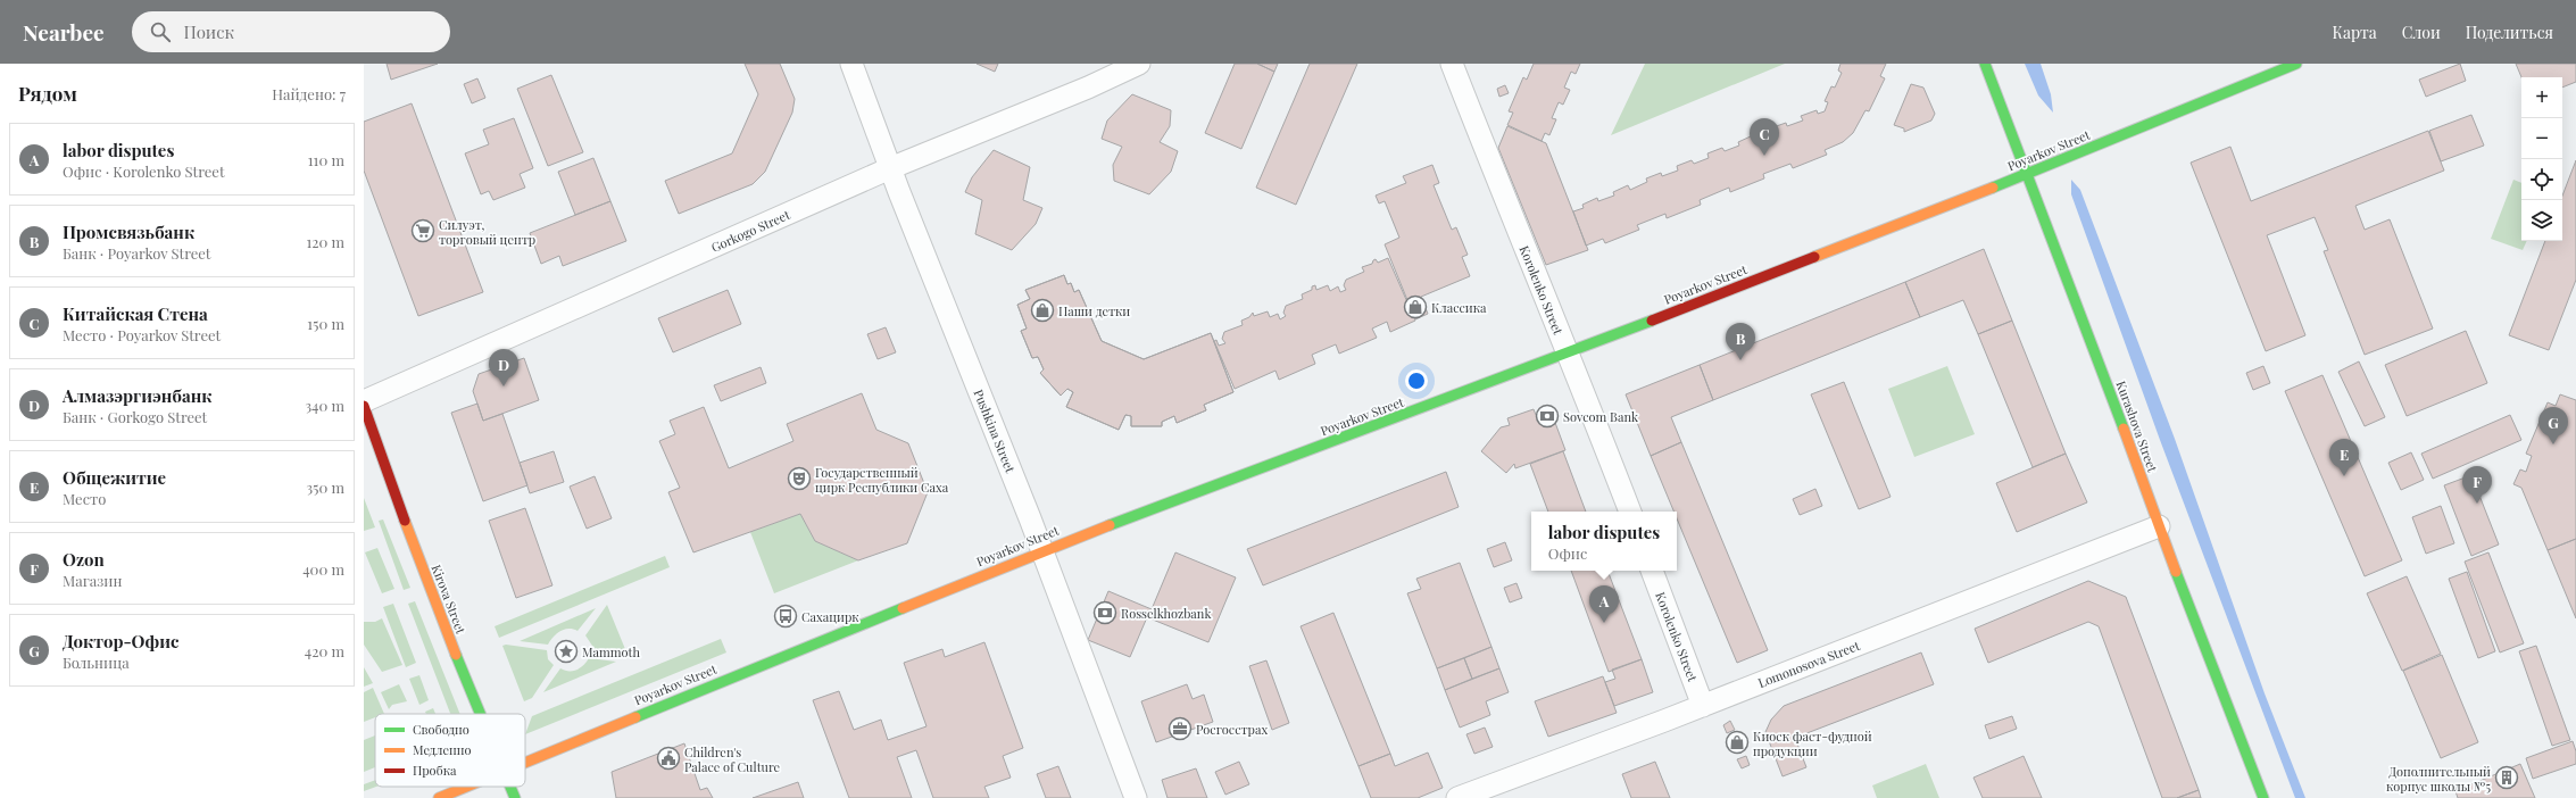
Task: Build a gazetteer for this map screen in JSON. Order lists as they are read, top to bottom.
{
  "streets": {
    "main road": ["Poyarkov Street", "Kurashova Street", "Kirova Street"],
    "street": [
      "Gorkogo Street",
      "Korolenko Street",
      "Pushkina Street",
      "Lomonosova Street"
    ]
  },
  "crossings": [
    ["Poyarkov Street", "Korolenko Street"],
    ["Poyarkov Street", "Kurashova Street"],
    ["Poyarkov Street", "Pushkina Street"],
    ["Gorkogo Street", "Pushkina Street"],
    ["Korolenko Street", "Lomonosova Street"],
    ["Kurashova Street", "Lomonosova Street"]
  ],
  "places": {
    "supermarket": ["Силуэт, торговый центр"],
    "shop": ["Классика", "Наши детки", "Киоск фаст-фудной продукции"],
    "bank": ["Sovcom Bank", "Rosselkhozbank"],
    "theatre": ["Государственный цирк Республики Саха"],
    "bus stop": ["Сахацирк"],
    "place": ["Mammoth"],
    "office": ["Росгосстрах"],
    "public building": ["Children's Palace of Culture"],
    "building": ["Дополнительный корпус школы №5"]
  },
  "legend": ["Свободно", "Медленно", "Пробка"],
  "page": {
    "header": "Nearbee",
    "search": "Поиск",
    "nav": ["Карта", "Слои", "Поделиться"],
    "heading": ["Рядом", "Найдено: 7"],
    "map_buttons": ["+", "−"],
    "pins": [
      "C",
      "B",
      "D",
      "G",
      "E",
      "F",
      "A"
    ],
    "list": [
      {
        "mark": "A",
        "name": "labor disputes",
        "note": "Офис · Korolenko Street",
        "value": "110 m"
      },
      {
        "mark": "B",
        "name": "Промсвязьбанк",
        "note": "Банк · Poyarkov Street",
        "value": "120 m"
      },
      {
        "mark": "C",
        "name": "Китайская Стена",
        "note": "Место · Poyarkov Street",
        "value": "150 m"
      },
      {
        "mark": "D",
        "name": "Алмазэргиэнбанк",
        "note": "Банк · Gorkogo Street",
        "value": "340 m"
      },
      {
        "mark": "E",
        "name": "Общежитие",
        "note": "Место",
        "value": "350 m"
      },
      {
        "mark": "F",
        "name": "Ozon",
        "note": "Магазин",
        "value": "400 m"
      },
      {
        "mark": "G",
        "name": "Доктор-Офис",
        "note": "Больница",
        "value": "420 m"
      }
    ],
    "popup": ["labor disputes", "Офис"]
  }
}
